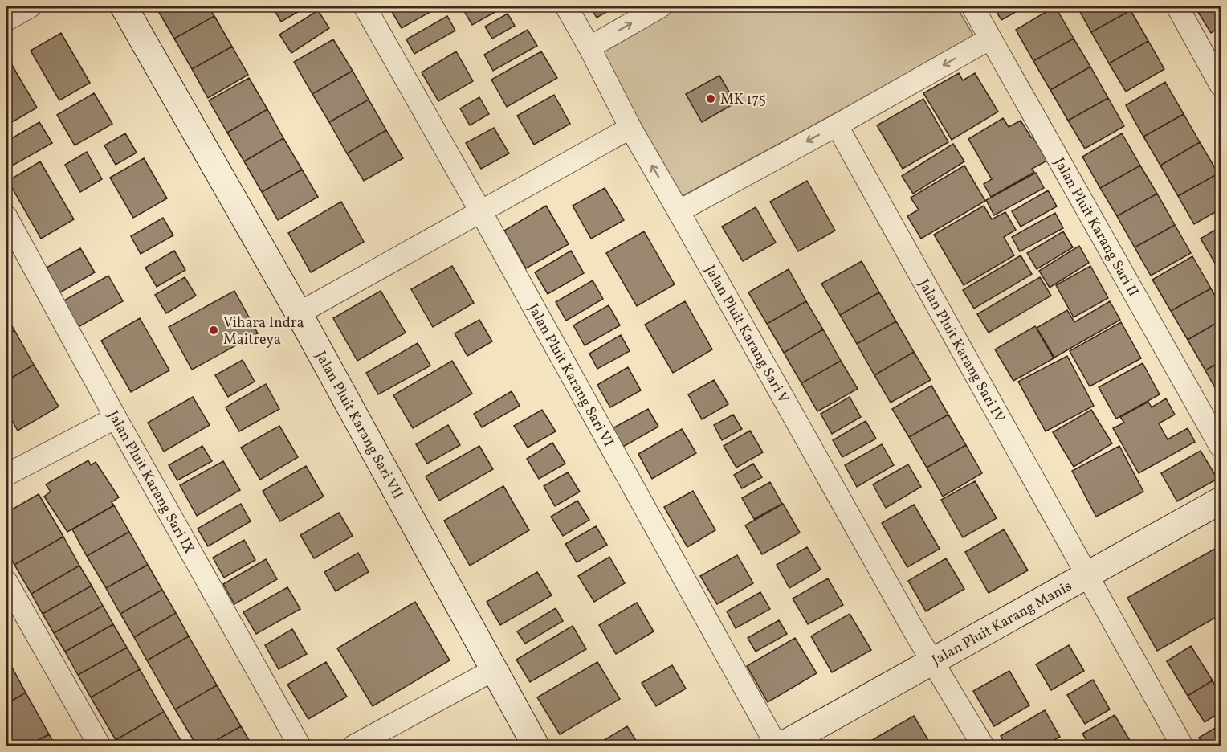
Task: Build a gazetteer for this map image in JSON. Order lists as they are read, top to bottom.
{
  "streets": {
    "street": [
      "Jalan Pluit Karang Sari II",
      "Jalan Pluit Karang Sari V",
      "Jalan Pluit Karang Sari IV",
      "Jalan Pluit Karang Sari VI",
      "Jalan Pluit Karang Sari VII",
      "Jalan Pluit Karang Sari IX",
      "Jalan Pluit Karang Manis"
    ]
  },
  "crossings": [
    ["Jalan Pluit Karang Sari V", "Jalan Pluit Karang Manis"],
    ["Jalan Pluit Karang Sari IV", "Jalan Pluit Karang Manis"]
  ],
  "places": ["MK 175", "Vihara Indra Maitreya"]
}
